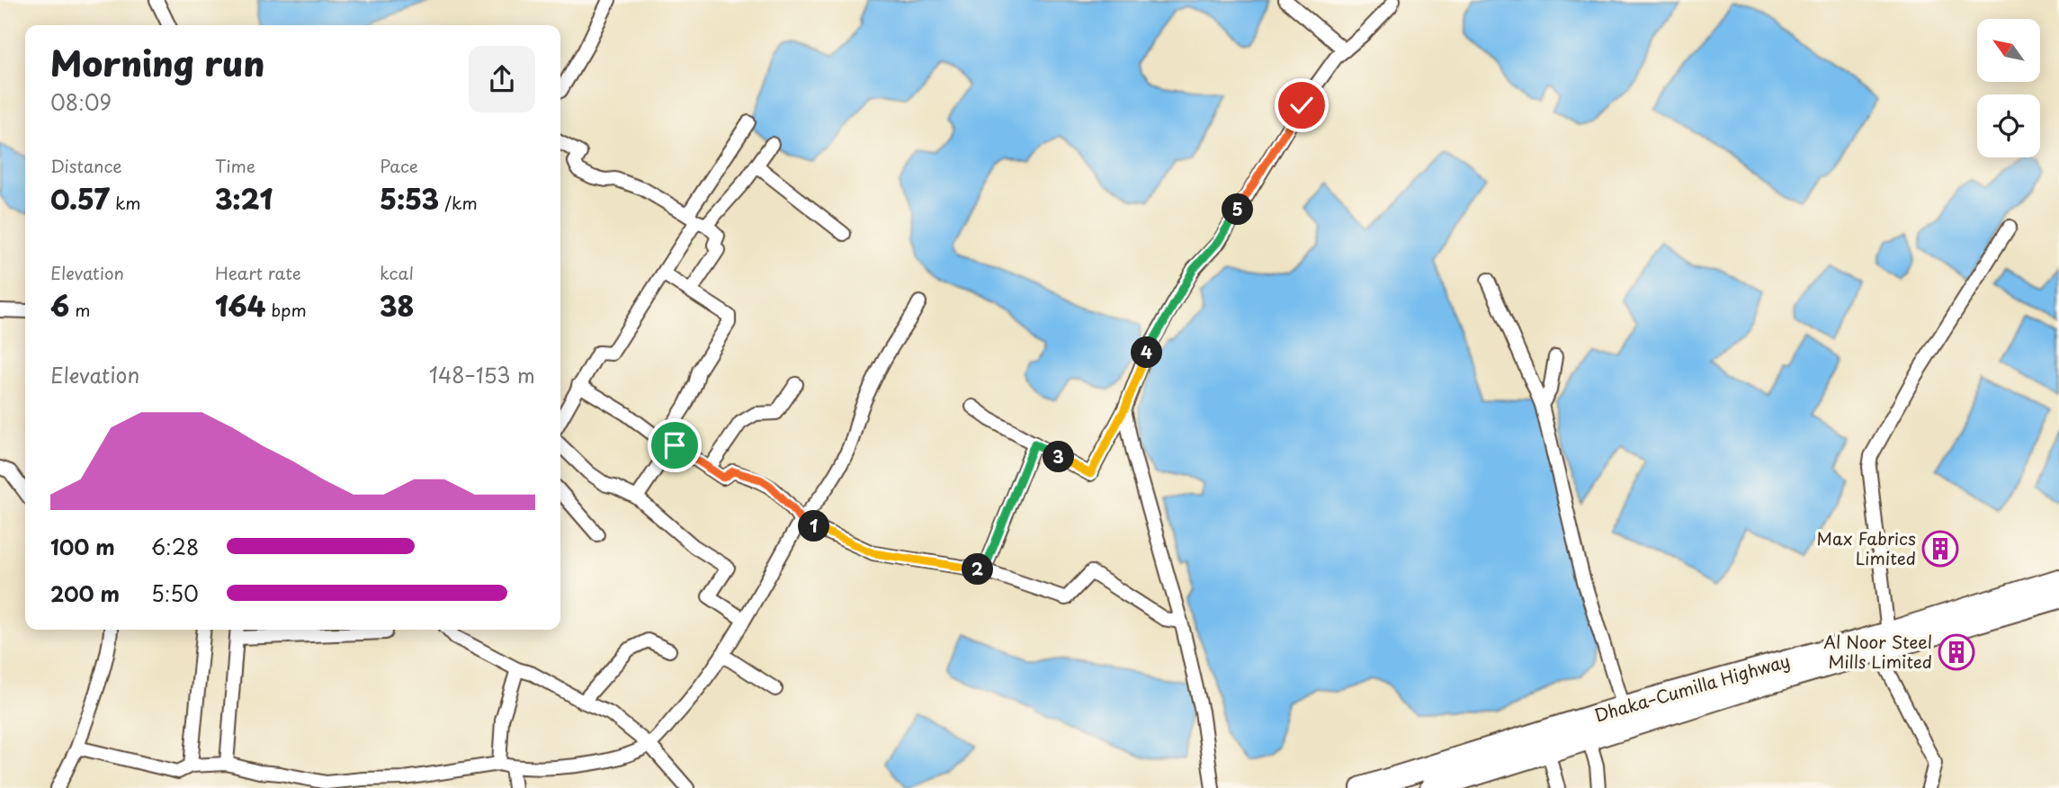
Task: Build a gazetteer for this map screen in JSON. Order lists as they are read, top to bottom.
{
  "streets": {
    "highway": ["Dhaka–Cumilla Highway"]
  },
  "places": {
    "building": ["Max Fabrics Limited", "Al Noor Steel Mills Limited"]
  },
  "north": "top left",
  "page": {
    "heading": ["Morning run", "08:09"],
    "stats": [
      ["Distance", "0.57 km"],
      ["Time", "3:21"],
      ["Pace", "5:53 /km"],
      ["Elevation", "6 m"],
      ["Heart rate", "164 bpm"],
      ["kcal", "38"]
    ],
    "pins": [
      "5",
      "4",
      "3",
      "1",
      "2"
    ],
    "chart": ["Elevation", "148–153 m"],
    "list": [
      {
        "name": "100 m",
        "note": "6:28"
      },
      {
        "name": "200 m",
        "note": "5:50"
      }
    ]
  }
}
